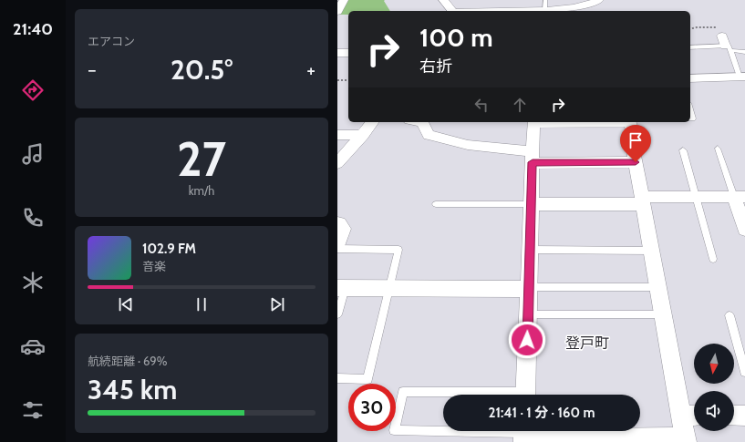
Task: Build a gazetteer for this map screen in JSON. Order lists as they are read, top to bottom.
{
  "districts": ["登戸町"],
  "north": "bottom",
  "page": {
    "tabs": "21:40",
    "tile": [
      "エアコン",
      ["27", "km/h"],
      ["航続距離 · 69%", "345 km"]
    ],
    "turn": ["100 m", "右折"],
    "heat": ["−", "20.5°", "+"],
    "song": ["102.9 FM", "音楽"],
    "limit": "30",
    "trip": "21:41 · 1 分 · 160 m"
  }
}
